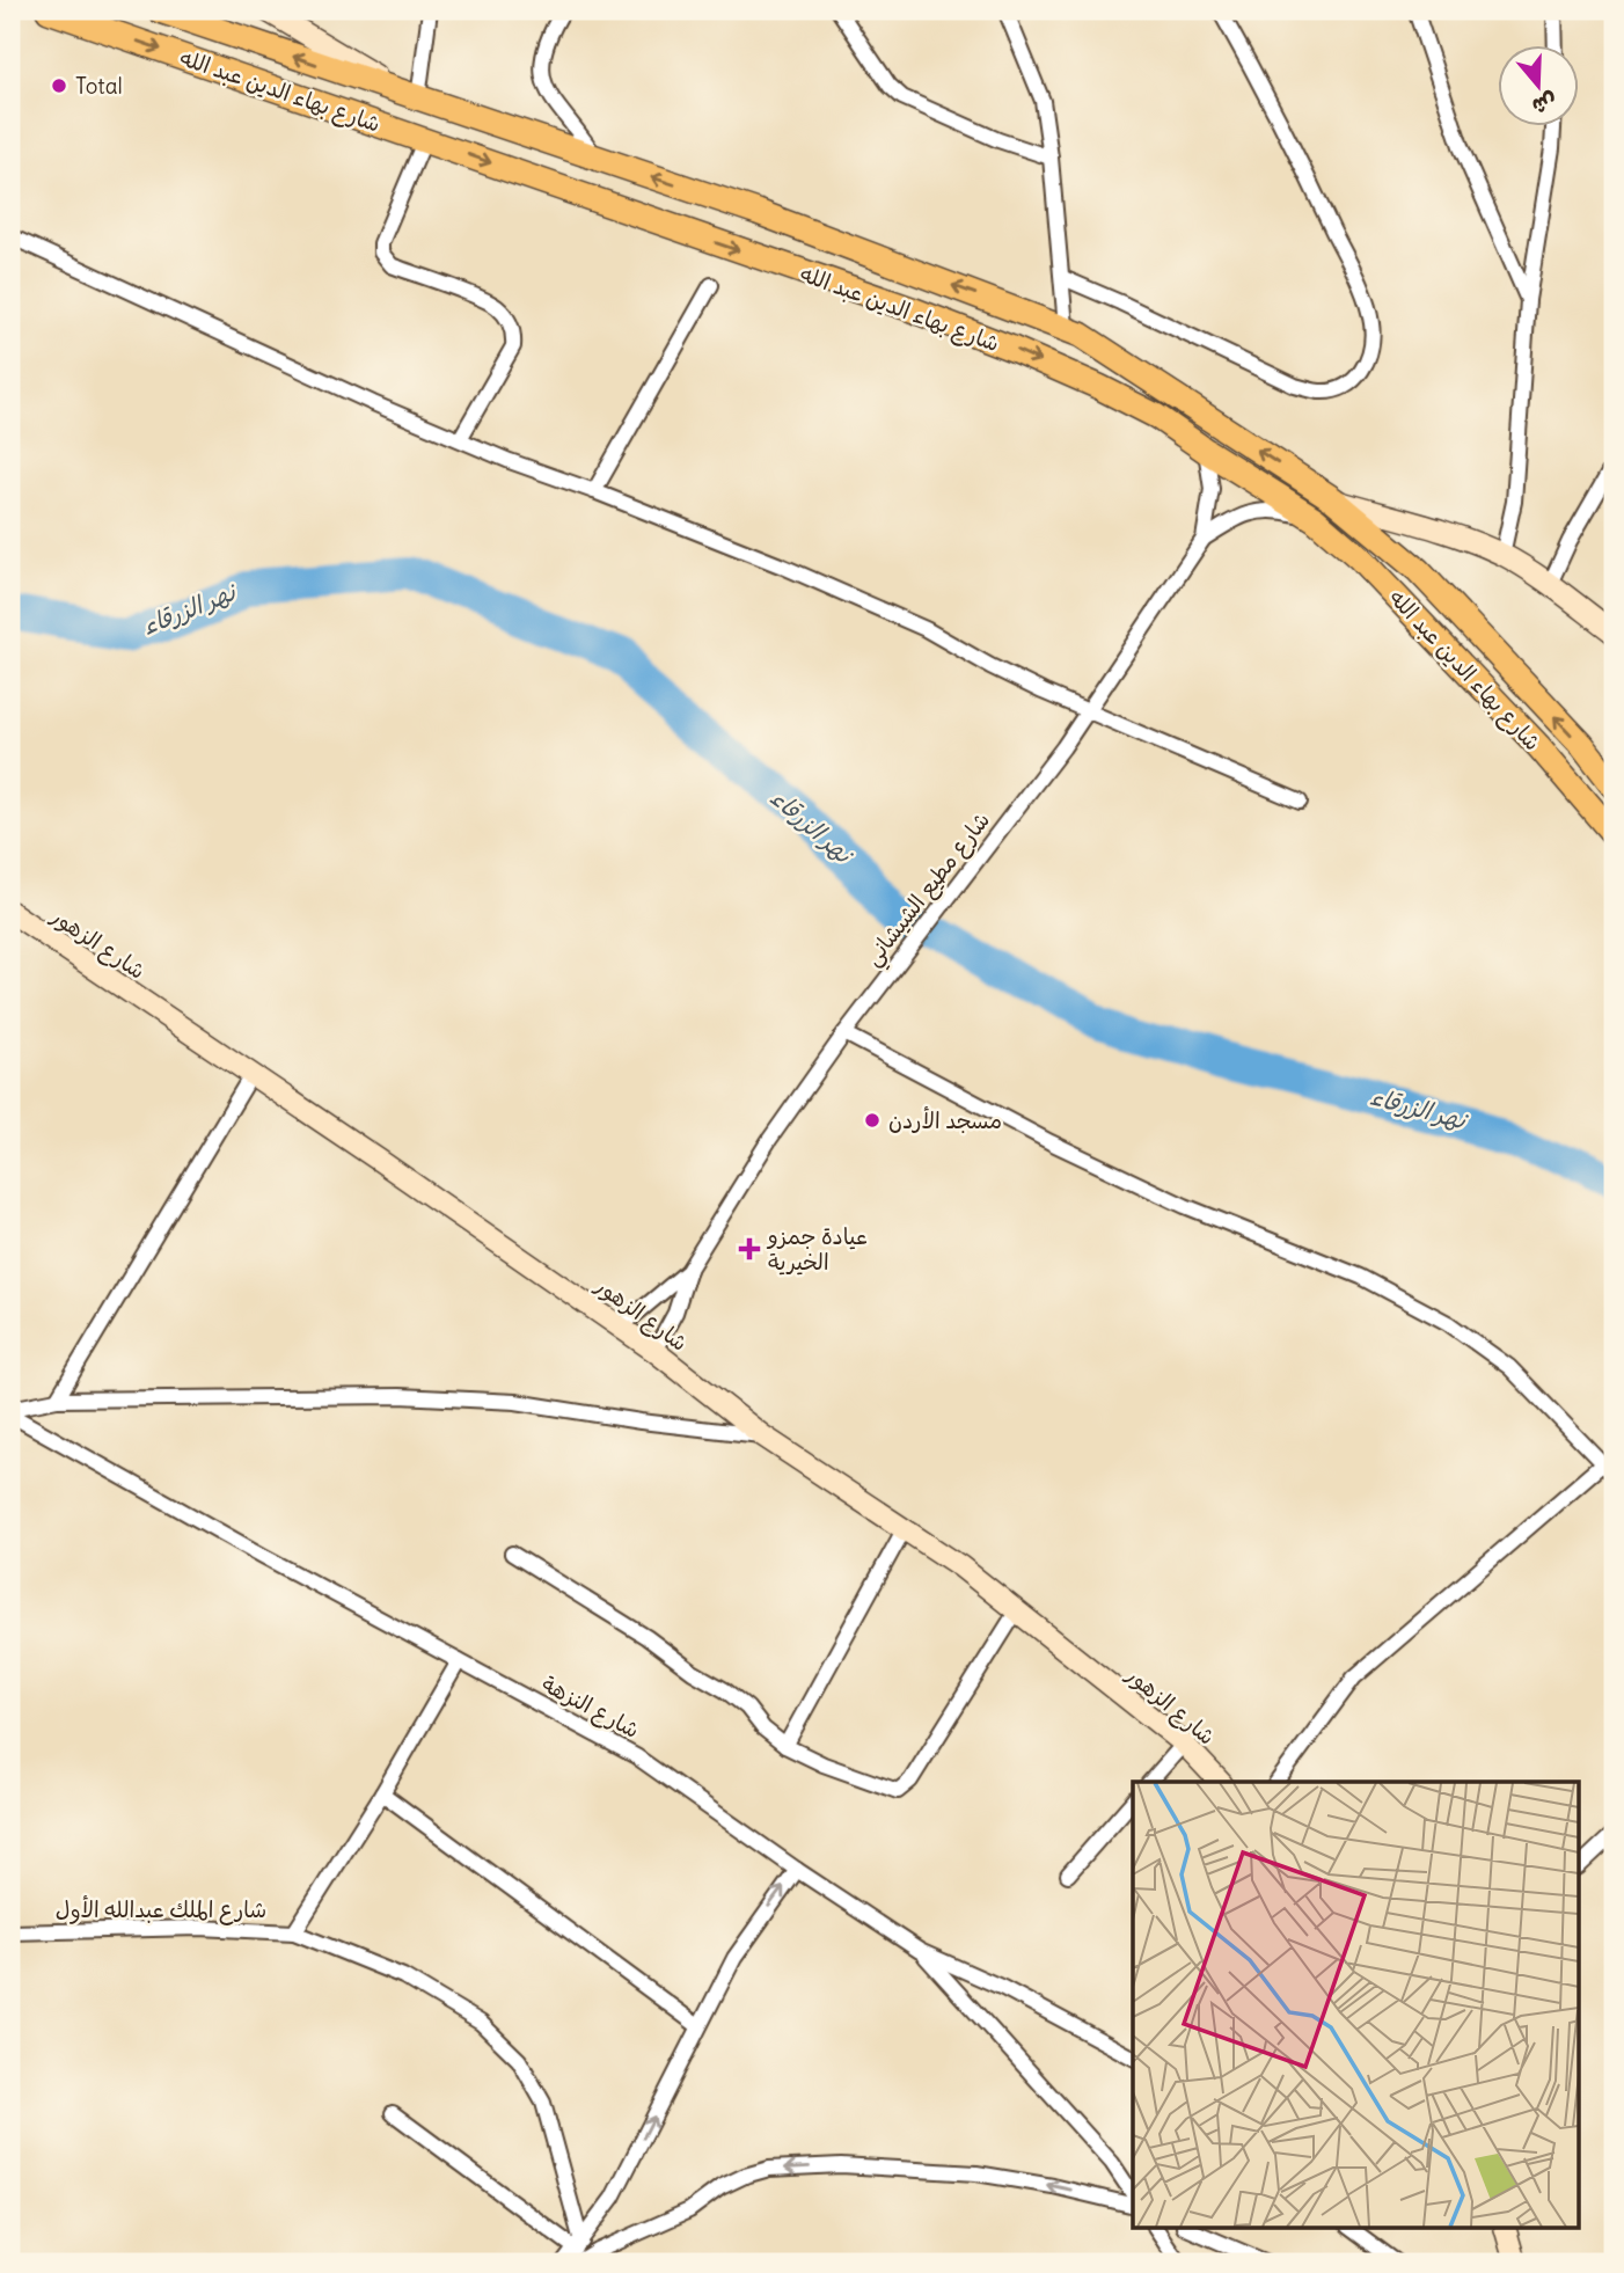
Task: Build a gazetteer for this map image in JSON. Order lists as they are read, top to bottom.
{
  "streets": {
    "main road": ["شارع بهاء الدين عبد الله", "شارع الزهور"],
    "street": ["شارع مطيع الشيشاني", "شارع النزهة", "شارع الملك عبدالله الأول"]
  },
  "crossings": [
    ["شارع بهاء الدين عبد الله", "شارع مطيع الشيشاني"],
    ["شارع مطيع الشيشاني", "شارع الزهور"]
  ],
  "water": ["نهر الزرقاء"],
  "places": {
    "other": ["Total", "مسجد الأردن"],
    "health": ["عيادة جمزو الخيرية"]
  },
  "north": "bottom"
}
